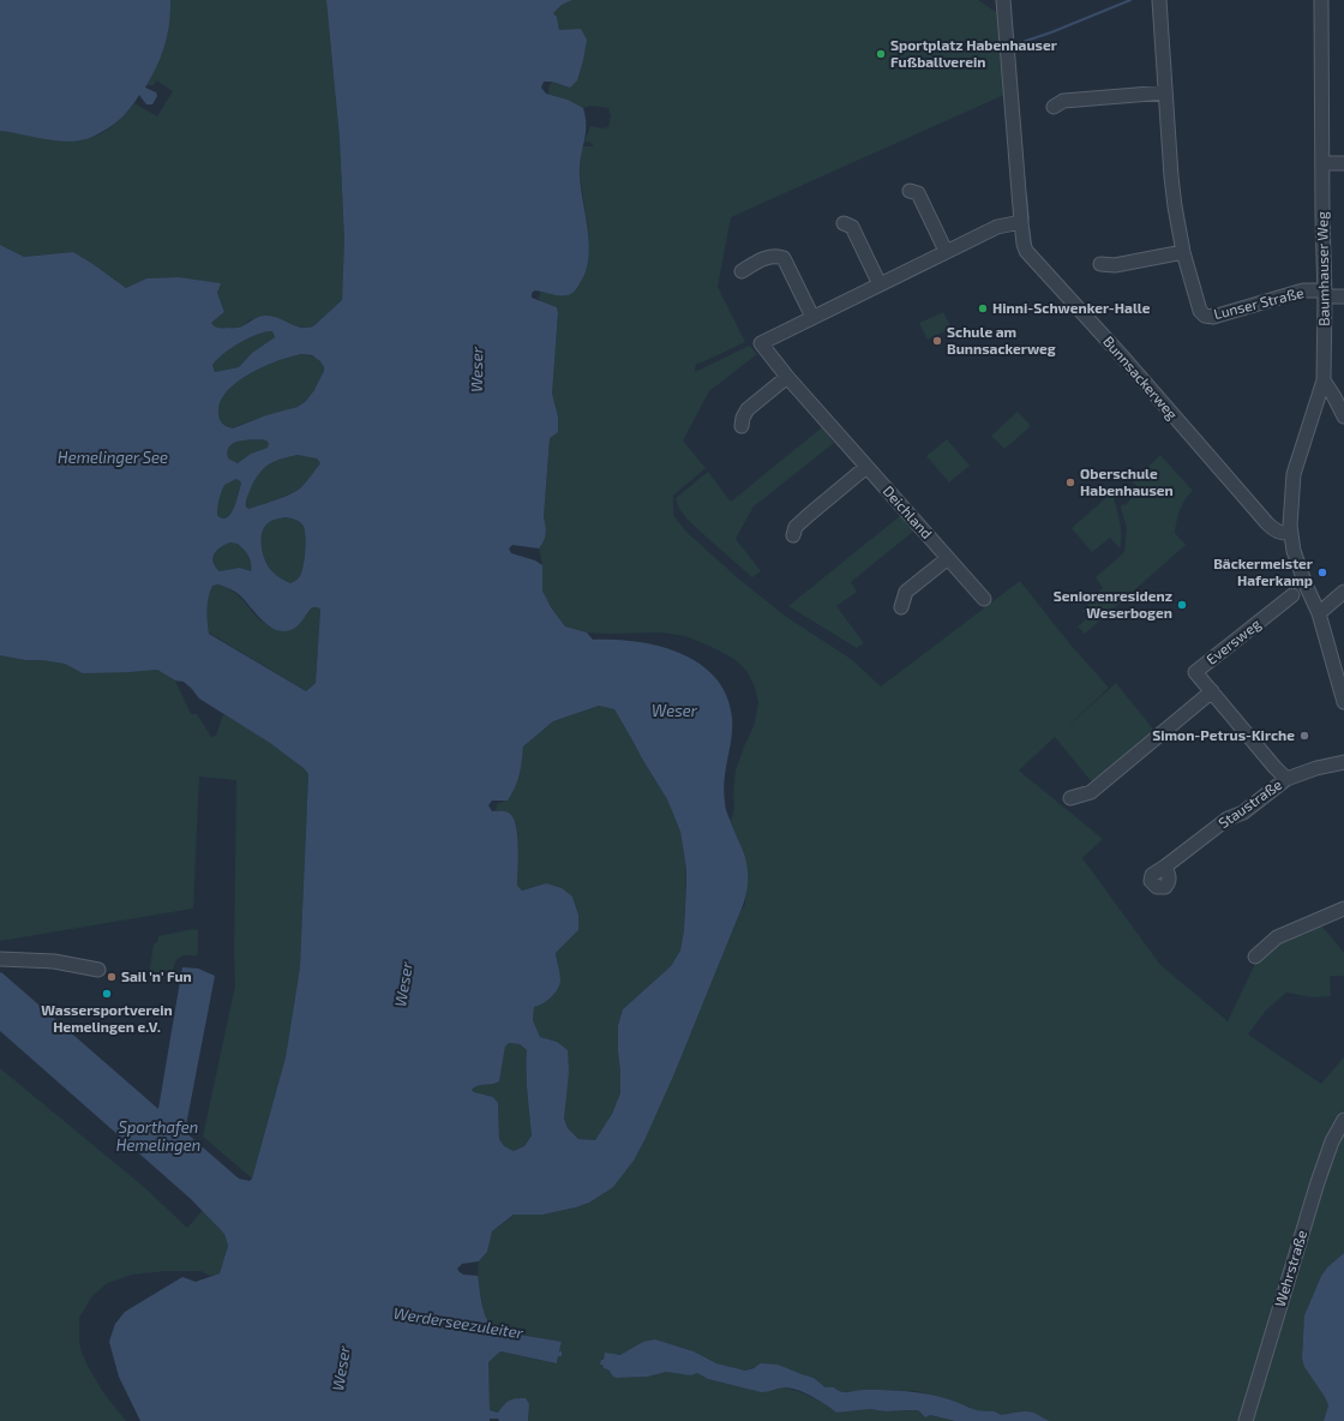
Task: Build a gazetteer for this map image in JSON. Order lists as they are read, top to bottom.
{
  "streets": {
    "street": [
      "Baumhauser Weg",
      "Lunser Straße",
      "Bunnsackerweg",
      "Deichland",
      "Eversweg",
      "Staustraße",
      "Wehrstraße"
    ]
  },
  "crossings": [
    ["Baumhauser Weg", "Lunser Straße"],
    ["Baumhauser Weg", "Bunnsackerweg"],
    ["Bunnsackerweg", "Deichland"],
    ["Eversweg", "Staustraße"]
  ],
  "water": [
    "Weser",
    "Hemelinger See",
    "Sporthafen Hemelingen",
    "Werderseezuleiter"
  ],
  "places": [
    "Sportplatz Habenhauser Fußballverein",
    "Hinni-Schwenker-Halle",
    "Schule am Bunnsackerweg",
    "Oberschule Habenhausen",
    "Bäckermeister Haferkamp",
    "Seniorenresidenz Weserbogen",
    "Simon-Petrus-Kirche",
    "Sail 'n' Fun",
    "Wassersportverein Hemelingen e.V."
  ]
}
